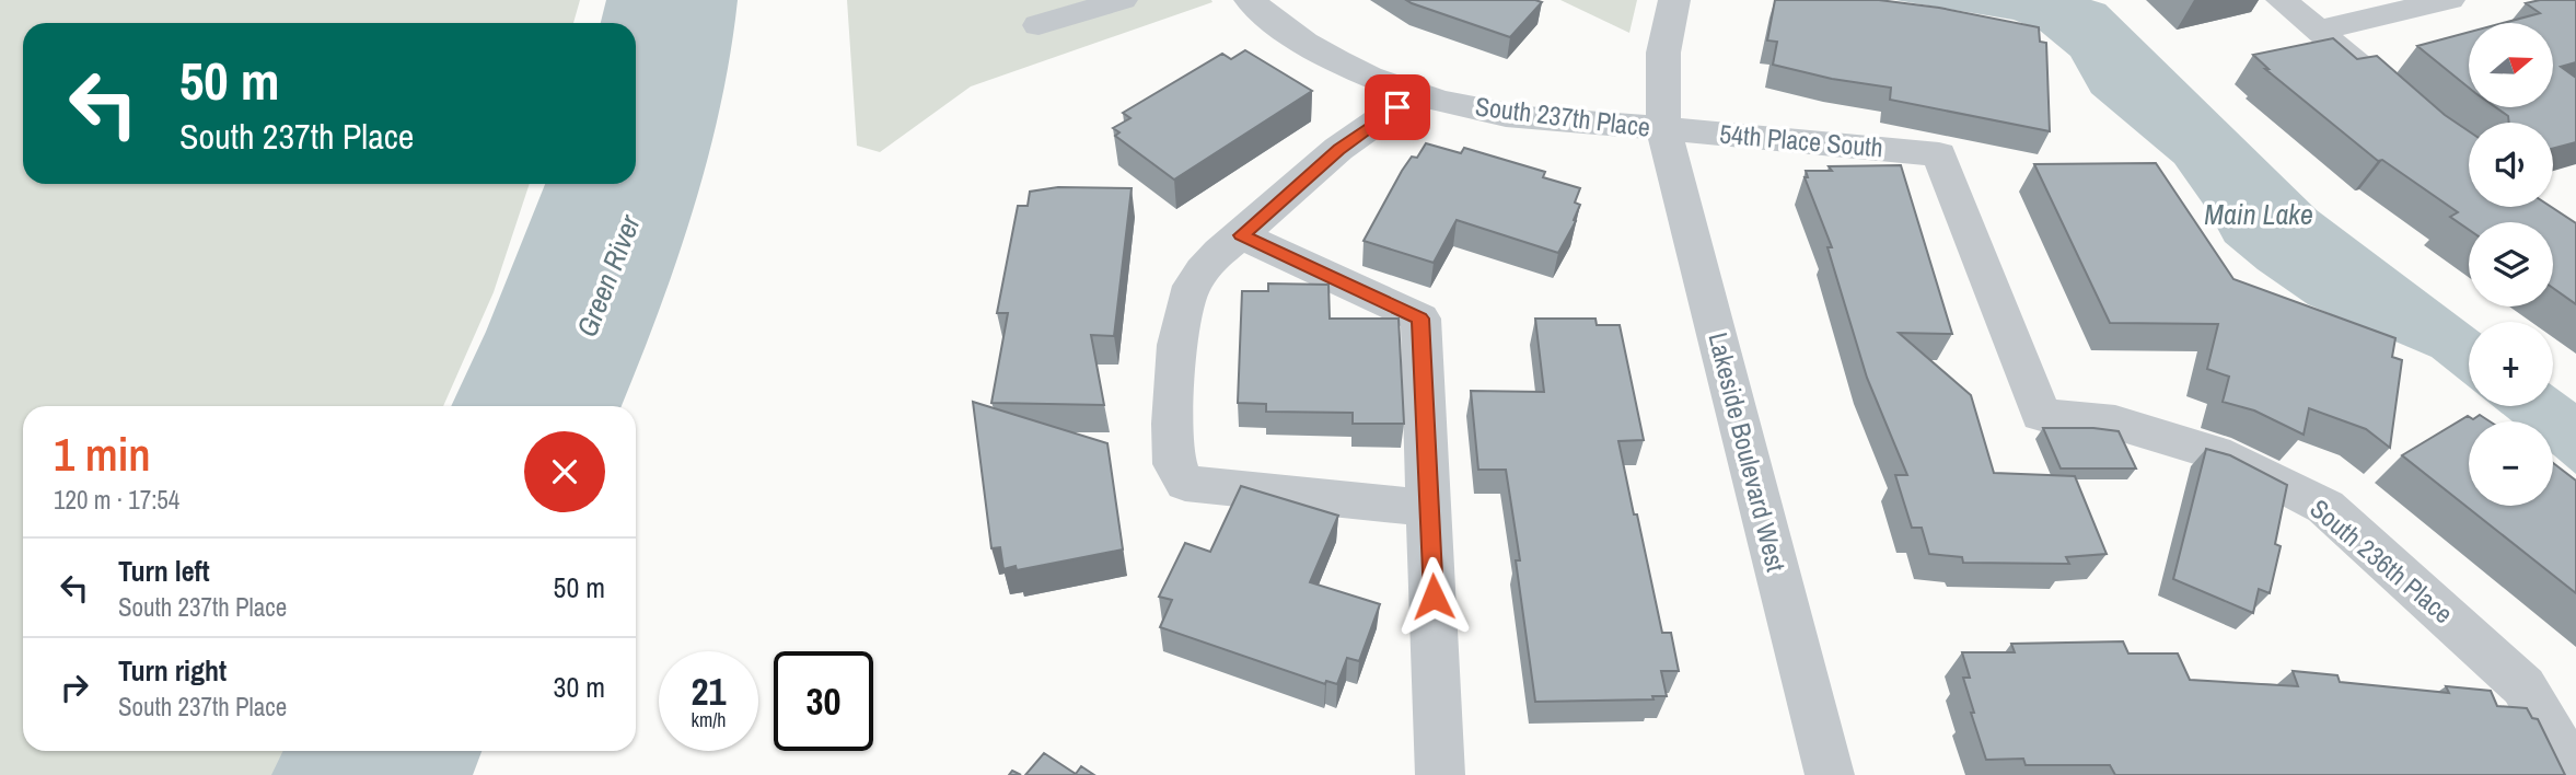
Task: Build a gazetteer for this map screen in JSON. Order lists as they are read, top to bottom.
{
  "streets": {
    "street": [
      "South 237th Place",
      "54th Place South",
      "Lakeside Boulevard West",
      "South 236th Place"
    ]
  },
  "crossings": [
    ["South 237th Place", "54th Place South"],
    ["South 237th Place", "Lakeside Boulevard West"],
    ["54th Place South", "Lakeside Boulevard West"],
    ["54th Place South", "South 236th Place"]
  ],
  "water": ["Main Lake", "Green River"],
  "north": "right",
  "page": {
    "map_buttons": ["+", "−"],
    "turn": ["50 m", "South 237th Place"],
    "heading": ["1 min", "120 m · 17:54"],
    "list": [
      {
        "name": "Turn left",
        "note": "South 237th Place",
        "value": "50 m"
      },
      {
        "name": "Turn right",
        "note": "South 237th Place",
        "value": "30 m"
      }
    ],
    "speed": "21 km/h",
    "limit": "30"
  }
}
